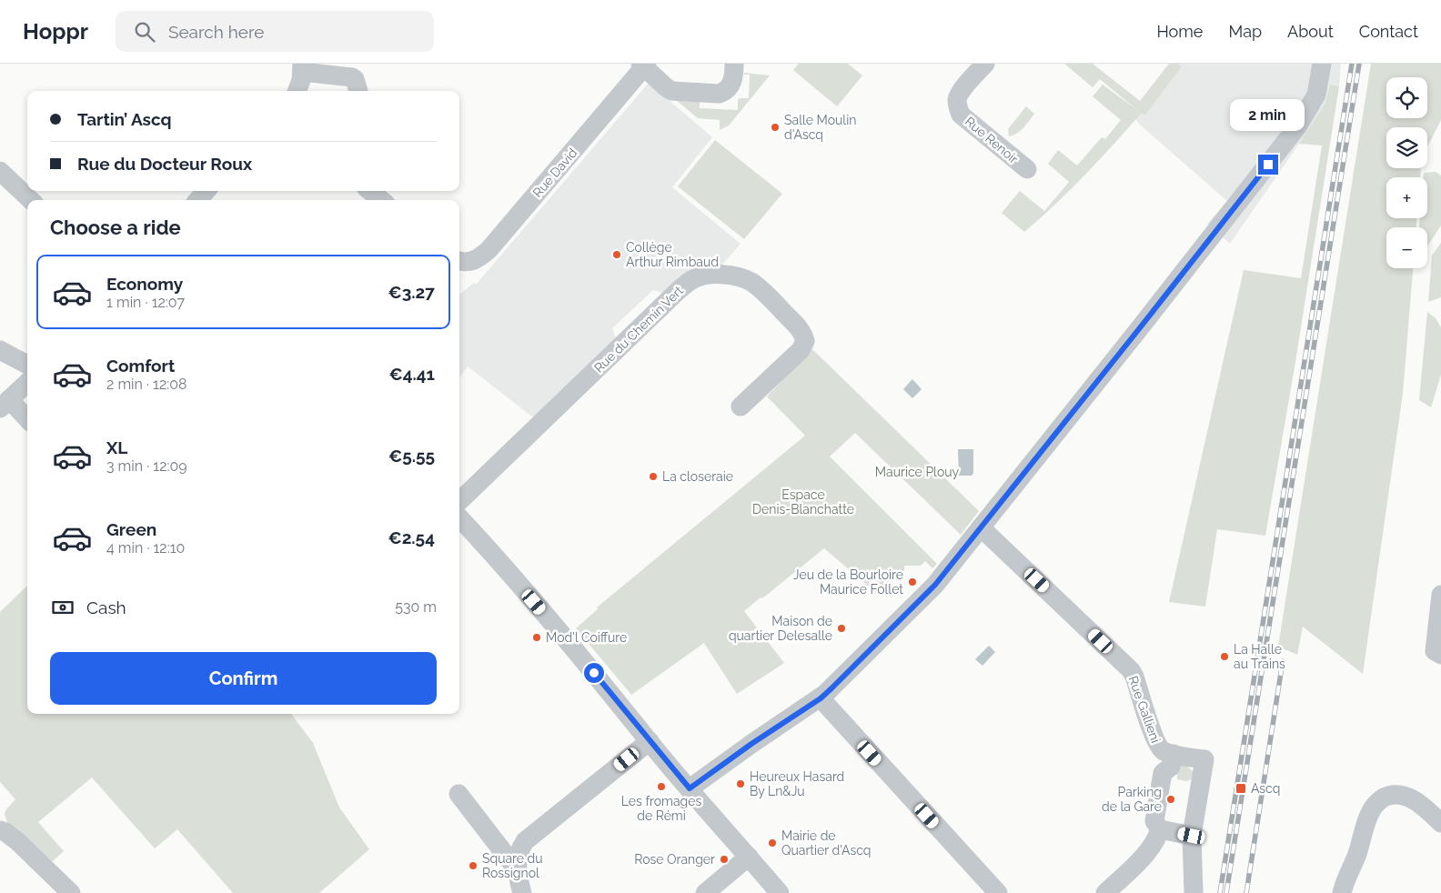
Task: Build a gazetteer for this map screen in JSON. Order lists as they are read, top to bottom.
{
  "streets": {
    "street": [
      "Rue Renoir",
      "Rue David",
      "Rue du Chemin Vert",
      "Rue Gallieni"
    ]
  },
  "parks": ["Maurice Plouy", "Espace Denis-Blanchatte"],
  "places": {
    "other": [
      "Salle Moulin d'Ascq",
      "Collège Arthur Rimbaud",
      "La closeraie",
      "Jeu de la Bourloire Maurice Follet",
      "Maison de quartier Delesalle",
      "Mod'l Coiffure",
      "La Halle au Trains",
      "Heureux Hasard By Ln&Ju",
      "Les fromages de Rémi",
      "Parking de la Gare",
      "Mairie de Quartier d'Ascq",
      "Rose Oranger",
      "Square du Rossignol"
    ],
    "transit": ["Ascq"]
  },
  "page": {
    "header": "Hoppr",
    "search": "Search here",
    "nav": [
      "Home",
      "Map",
      "About",
      "Contact"
    ],
    "map_buttons": ["+", "−"],
    "banner": ["Tartin’ Ascq", "Rue du Docteur Roux"],
    "bubble": "2 min",
    "heading": "Choose a ride",
    "list": [
      {
        "name": "Economy",
        "note": "1 min · 12:07",
        "value": "€3.27"
      },
      {
        "name": "Comfort",
        "note": "2 min · 12:08",
        "value": "€4.41"
      },
      {
        "name": "XL",
        "note": "3 min · 12:09",
        "value": "€5.55"
      },
      {
        "name": "Green",
        "note": "4 min · 12:10",
        "value": "€2.54"
      }
    ],
    "pay": ["Cash", "530 m"],
    "buttons": "Confirm"
  }
}
